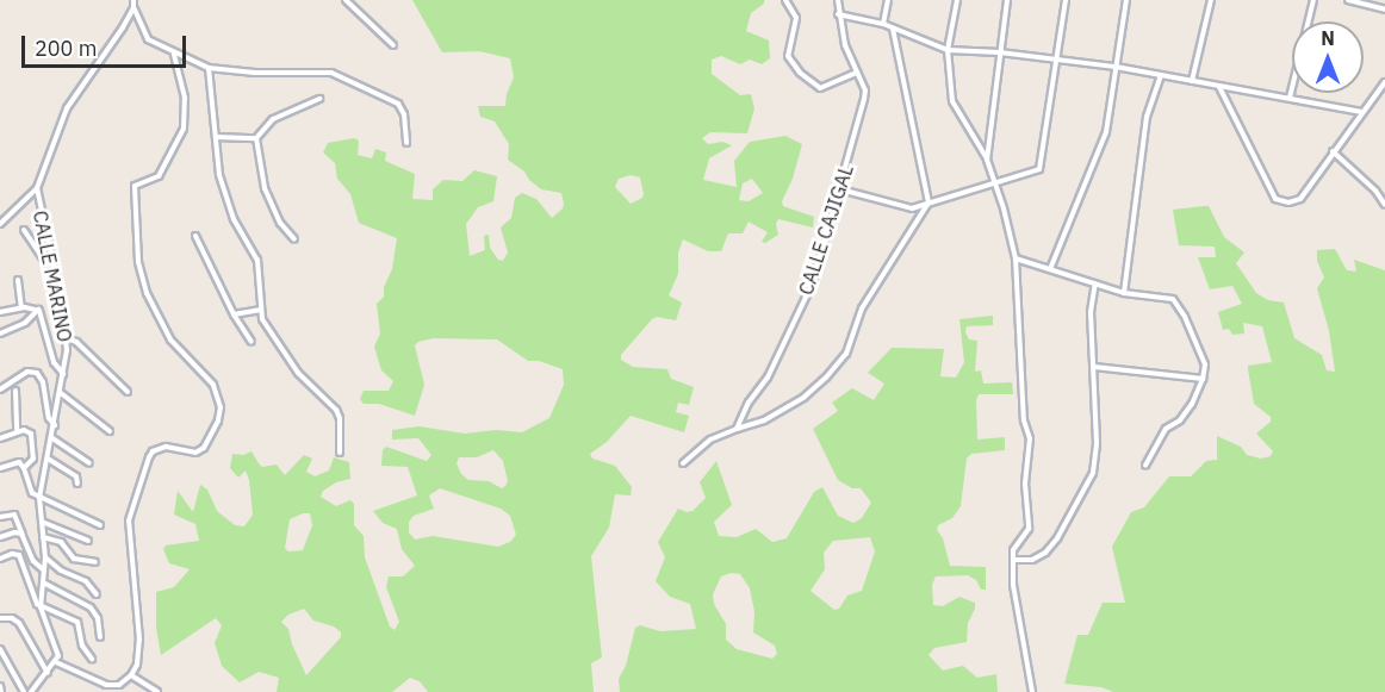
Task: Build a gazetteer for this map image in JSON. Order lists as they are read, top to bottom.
{
  "streets": {
    "street": ["CALLE CAJIGAL", "CALLE MARINO"]
  },
  "scale_bar": "200 m",
  "north": "top"
}
